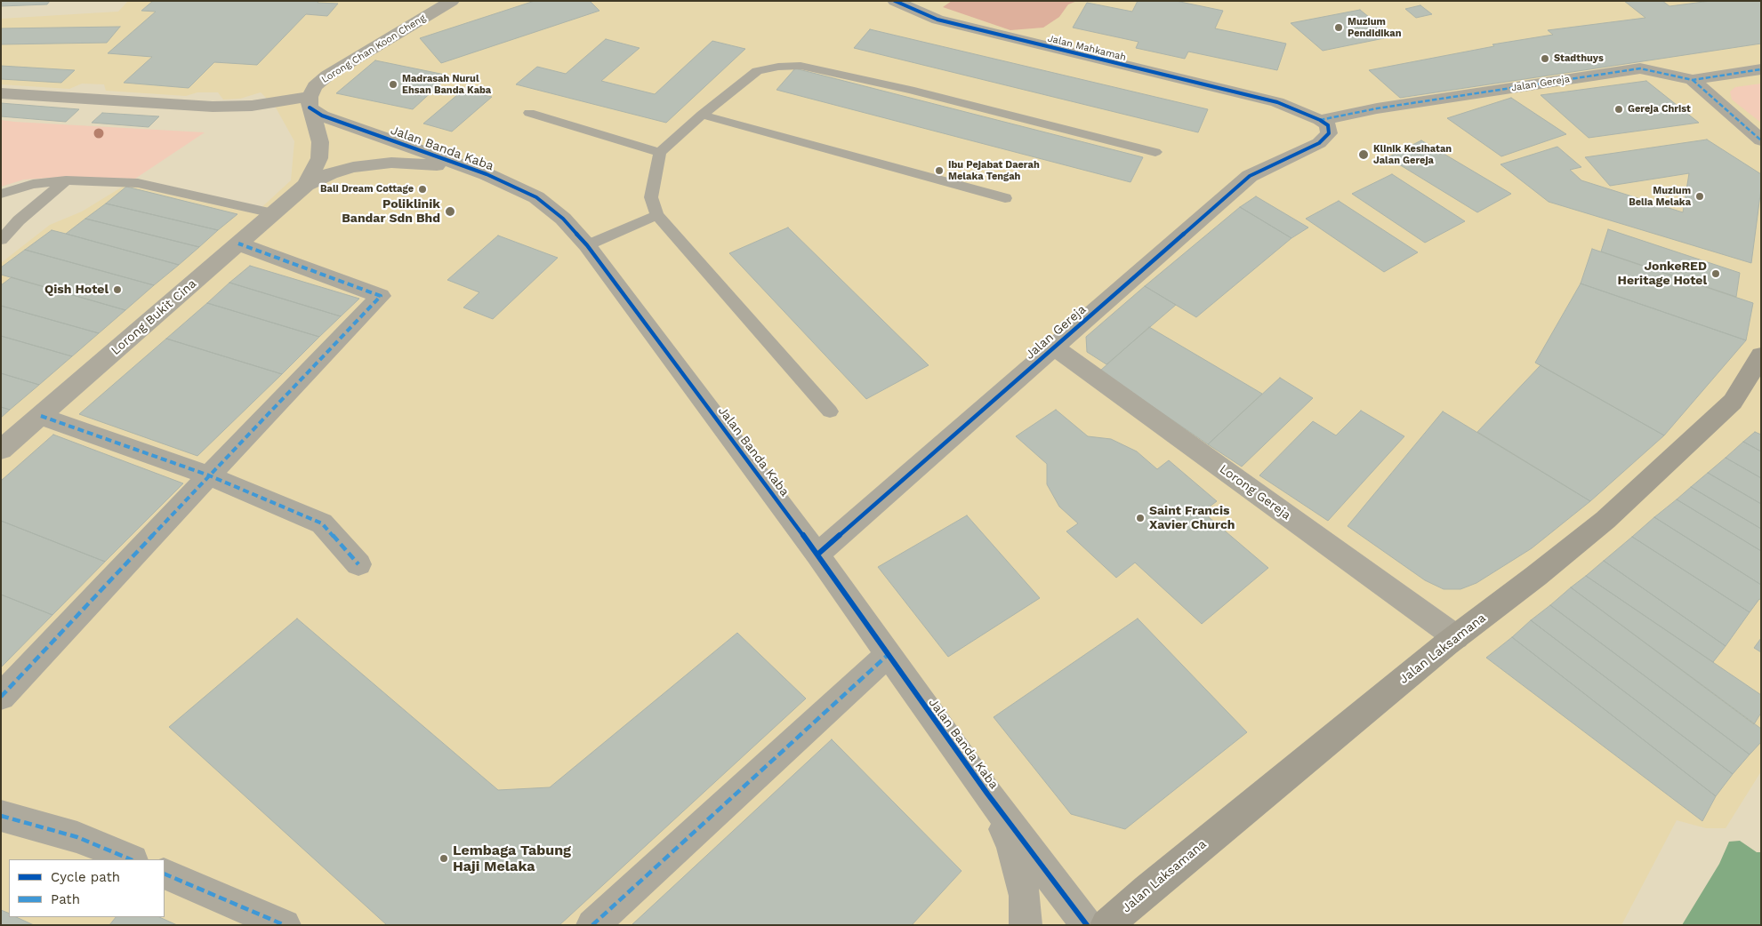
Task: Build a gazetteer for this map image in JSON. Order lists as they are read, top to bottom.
{
  "streets": {
    "main road": ["Jalan Laksamana"],
    "street": [
      "Jalan Mahkamah",
      "Lorong Chan Koon Cheng",
      "Jalan Gereja",
      "Jalan Banda Kaba",
      "Lorong Bukit Cina",
      "Lorong Gereja"
    ]
  },
  "crossings": [
    ["Jalan Mahkamah", "Jalan Gereja"],
    ["Lorong Chan Koon Cheng", "Jalan Banda Kaba"],
    ["Lorong Chan Koon Cheng", "Lorong Bukit Cina"],
    ["Jalan Gereja", "Jalan Banda Kaba"],
    ["Jalan Gereja", "Lorong Gereja"],
    ["Jalan Banda Kaba", "Lorong Bukit Cina"],
    ["Lorong Gereja", "Jalan Laksamana"]
  ],
  "places": [
    "Muzium Pendidikan",
    "Stadthuys",
    "Madrasah Nurul Ehsan Banda Kaba",
    "Gereja Christ",
    "Klinik Kesihatan Jalan Gereja",
    "Ibu Pejabat Daerah Melaka Tengah",
    "Bali Dream Cottage",
    "Muzium Belia Melaka",
    "Poliklinik Bandar Sdn Bhd",
    "JonkeRED Heritage Hotel",
    "Qish Hotel",
    "Saint Francis Xavier Church",
    "Lembaga Tabung Haji Melaka"
  ],
  "legend": ["Cycle path", "Path"]
}
